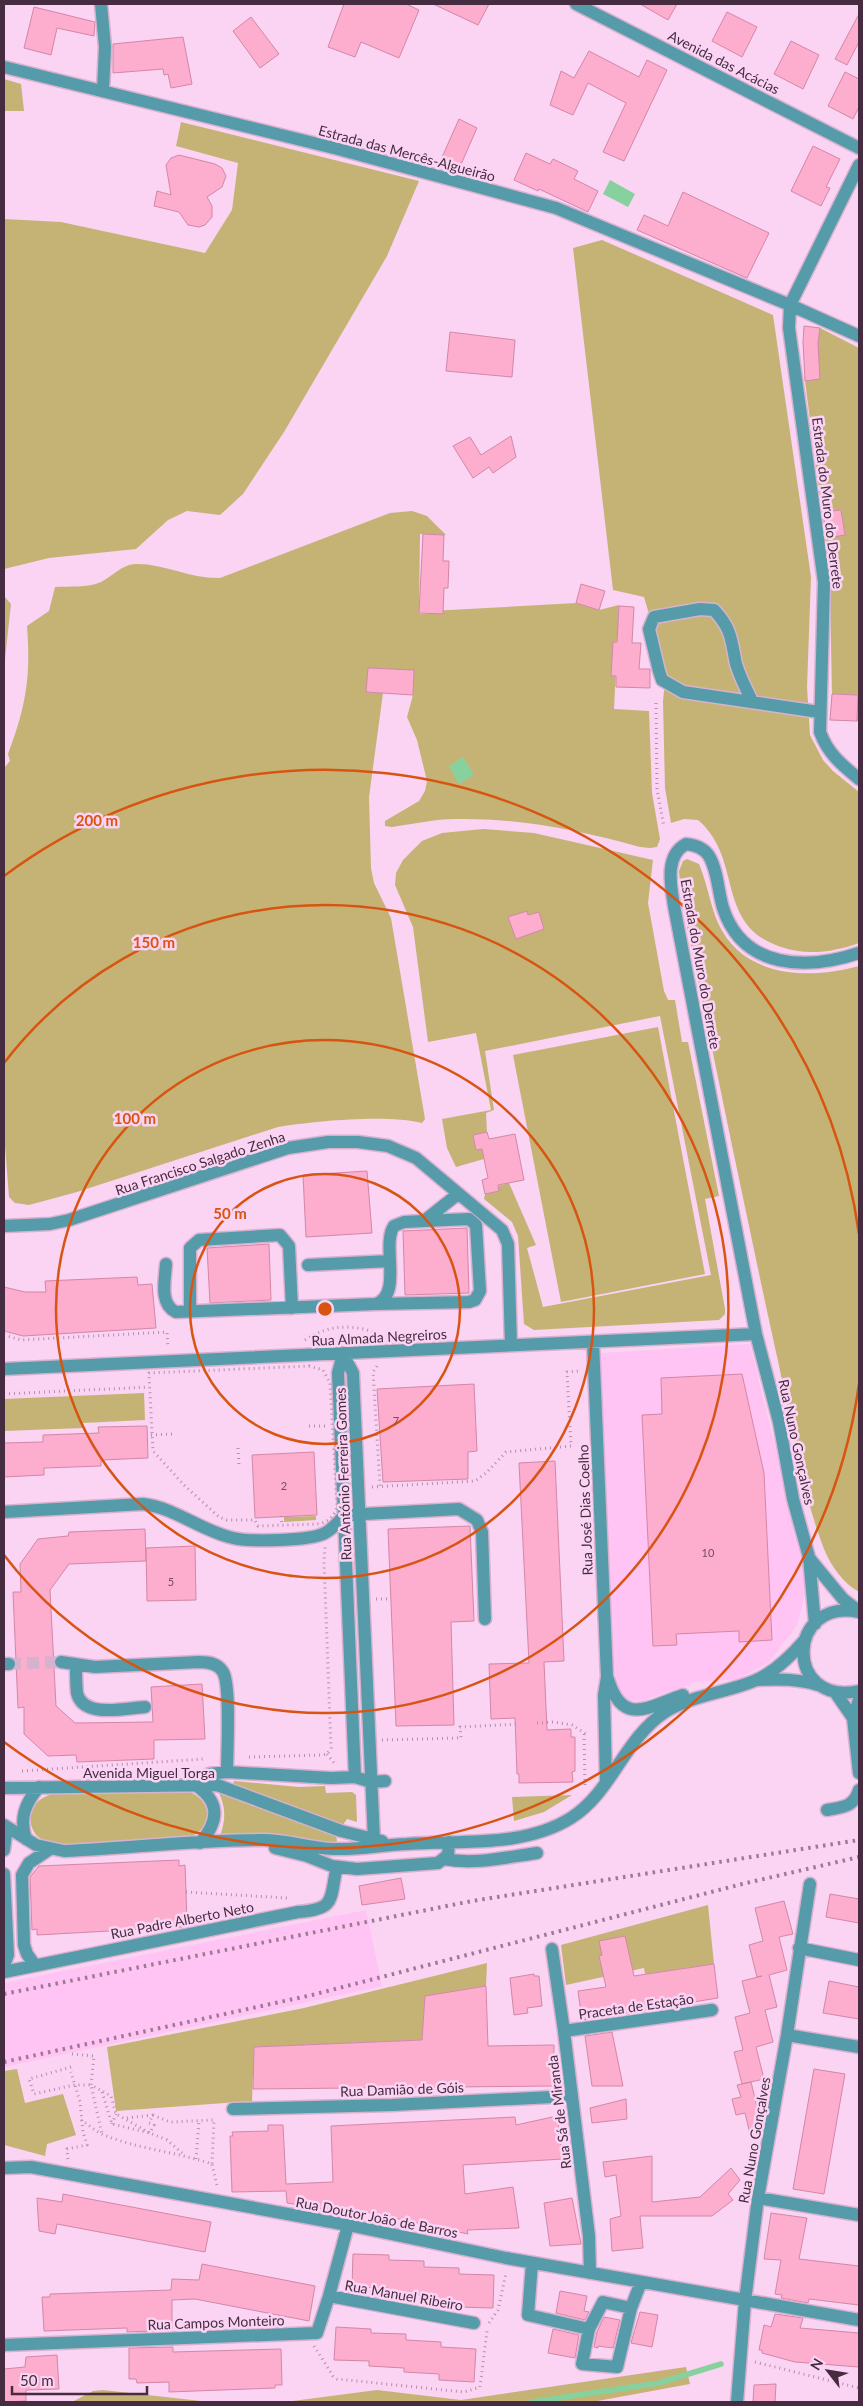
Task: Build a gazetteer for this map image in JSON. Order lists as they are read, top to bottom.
{
  "streets": {
    "street": [
      "Avenida das Acácias",
      "Estrada das Mercês-Algueirão",
      "Estrada do Muro do Derrete",
      "Rua Francisco Salgado Zenha",
      "Rua Almada Negreiros",
      "Rua Nuno Gonçalves",
      "Rua António Ferreira Gomes",
      "Rua José Dias Coelho",
      "Avenida Miguel Torga",
      "Rua Padre Alberto Neto",
      "Praceta de Estação",
      "Rua Damião de Góis",
      "Rua Sá de Miranda",
      "Rua Doutor João de Barros",
      "Rua Manuel Ribeiro",
      "Rua Campos Monteiro"
    ]
  },
  "crossings": [
    ["Estrada das Mercês-Algueirão", "Estrada do Muro do Derrete"],
    ["Estrada do Muro do Derrete", "Rua Almada Negreiros"],
    ["Estrada do Muro do Derrete", "Rua Nuno Gonçalves"],
    ["Rua Francisco Salgado Zenha", "Rua Almada Negreiros"],
    ["Rua Almada Negreiros", "Rua Nuno Gonçalves"],
    ["Rua Almada Negreiros", "Rua António Ferreira Gomes"],
    ["Rua Almada Negreiros", "Rua José Dias Coelho"],
    ["Rua Nuno Gonçalves", "Avenida Miguel Torga"],
    ["Rua Nuno Gonçalves", "Rua Doutor João de Barros"],
    ["Rua António Ferreira Gomes", "Avenida Miguel Torga"],
    ["Rua José Dias Coelho", "Avenida Miguel Torga"],
    ["Praceta de Estação", "Rua Sá de Miranda"],
    ["Rua Damião de Góis", "Rua Sá de Miranda"],
    ["Rua Sá de Miranda", "Rua Doutor João de Barros"]
  ],
  "house_numbers": [
    "7",
    "2",
    "10",
    "5"
  ],
  "scale_bar": "50 m",
  "north": "top left",
  "rings": [
    "200 m",
    "150 m",
    "100 m",
    "50 m"
  ]
}
